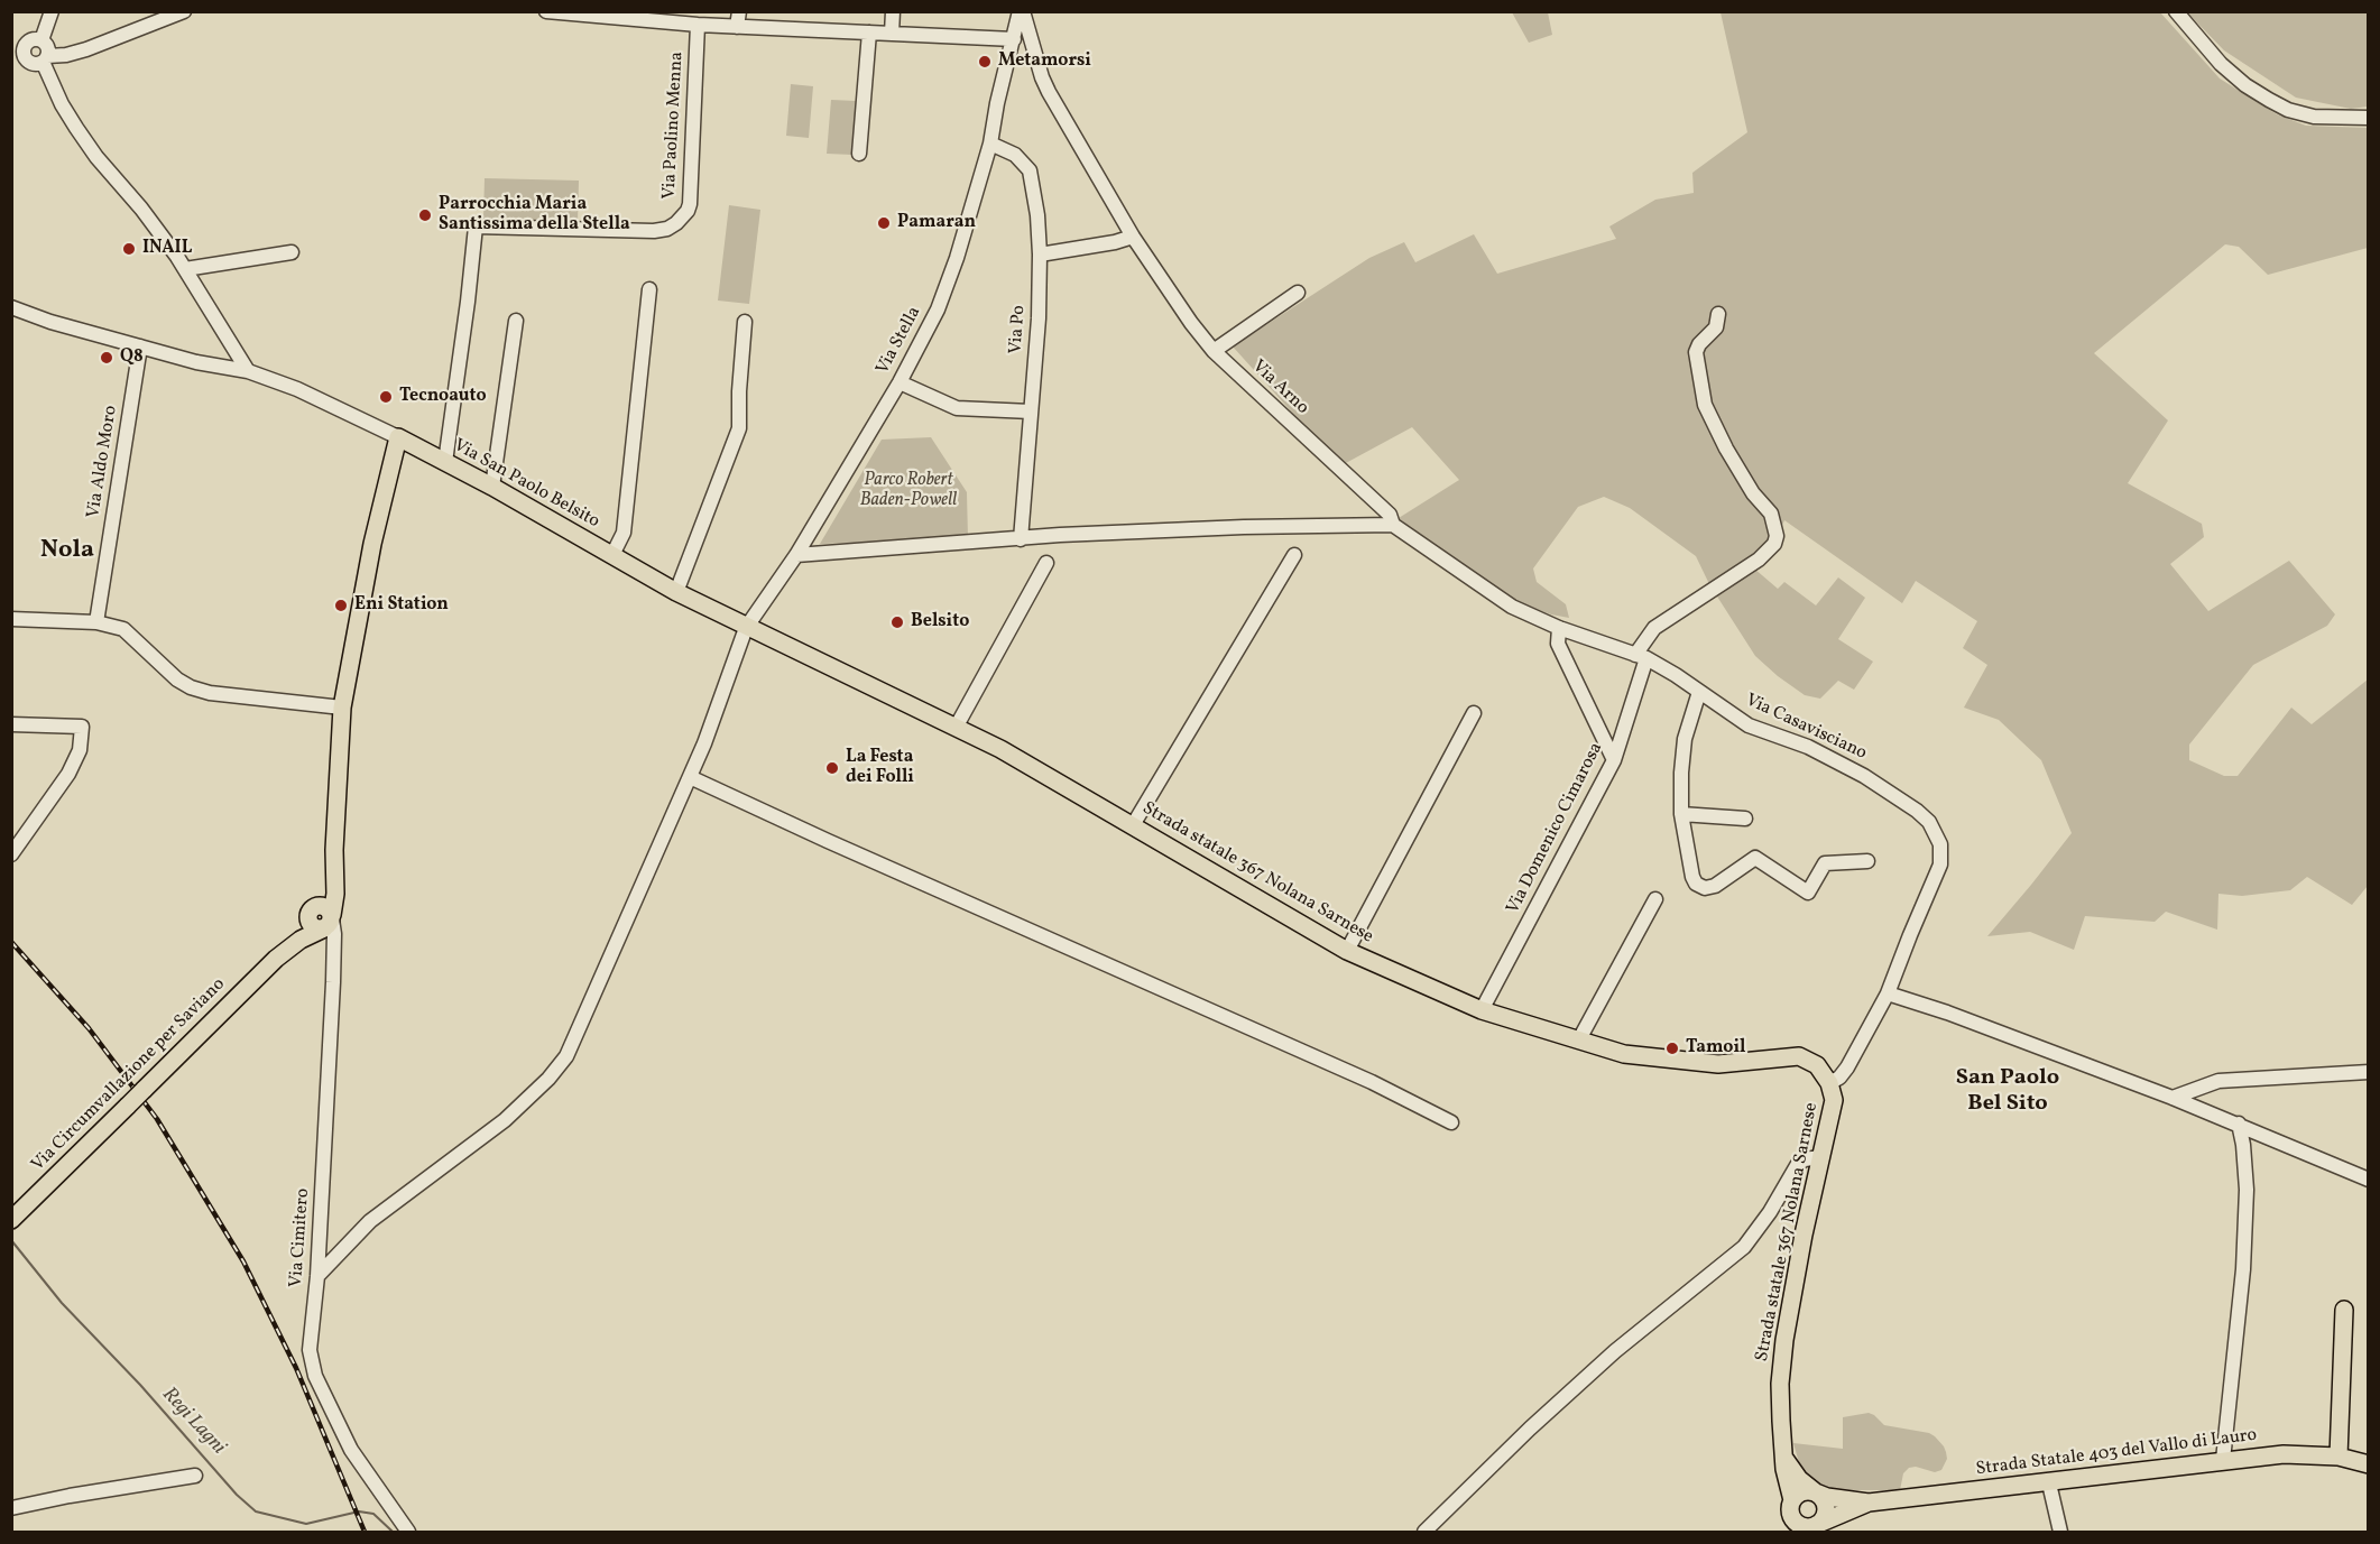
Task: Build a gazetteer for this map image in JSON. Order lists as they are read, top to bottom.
{
  "streets": {
    "main road": [
      "Via San Paolo Belsito",
      "Strada statale 367 Nolana Sarnese",
      "Via Circumvallazione per Saviano",
      "Strada Statale 403 del Vallo di Lauro"
    ],
    "street": [
      "Via Paolino Menna",
      "Via Po",
      "Via Stella",
      "Via Arno",
      "Via Aldo Moro",
      "Via Casavisciano",
      "Via Domenico Cimarosa",
      "Via Cimitero"
    ]
  },
  "crossings": [
    ["Via Paolino Menna", "Via San Paolo Belsito"],
    ["Via Po", "Via Stella"],
    ["Via Stella", "Via Arno"],
    ["Via Stella", "Via San Paolo Belsito"],
    ["Via Stella", "Via Cimitero"],
    ["Via Arno", "Via Casavisciano"],
    ["Via Arno", "Via Domenico Cimarosa"],
    ["Via Aldo Moro", "Via San Paolo Belsito"],
    ["Via San Paolo Belsito", "Strada statale 367 Nolana Sarnese"],
    ["Via San Paolo Belsito", "Via Circumvallazione per Saviano"],
    ["Via Casavisciano", "Via Domenico Cimarosa"],
    ["Via Casavisciano", "Strada statale 367 Nolana Sarnese"],
    ["Via Domenico Cimarosa", "Strada statale 367 Nolana Sarnese"],
    ["Strada statale 367 Nolana Sarnese", "Strada Statale 403 del Vallo di Lauro"],
    ["Via Circumvallazione per Saviano", "Via Cimitero"]
  ],
  "districts": ["Nola", "San Paolo Bel Sito"],
  "water": ["Regi Lagni"],
  "parks": ["Parco Robert Baden-Powell"],
  "places": [
    "Metamorsi",
    "Parrocchia Maria Santissima della Stella",
    "Pamaran",
    "INAIL",
    "Q8",
    "Tecnoauto",
    "Eni Station",
    "Belsito",
    "La Festa dei Folli",
    "Tamoil"
  ]
}
